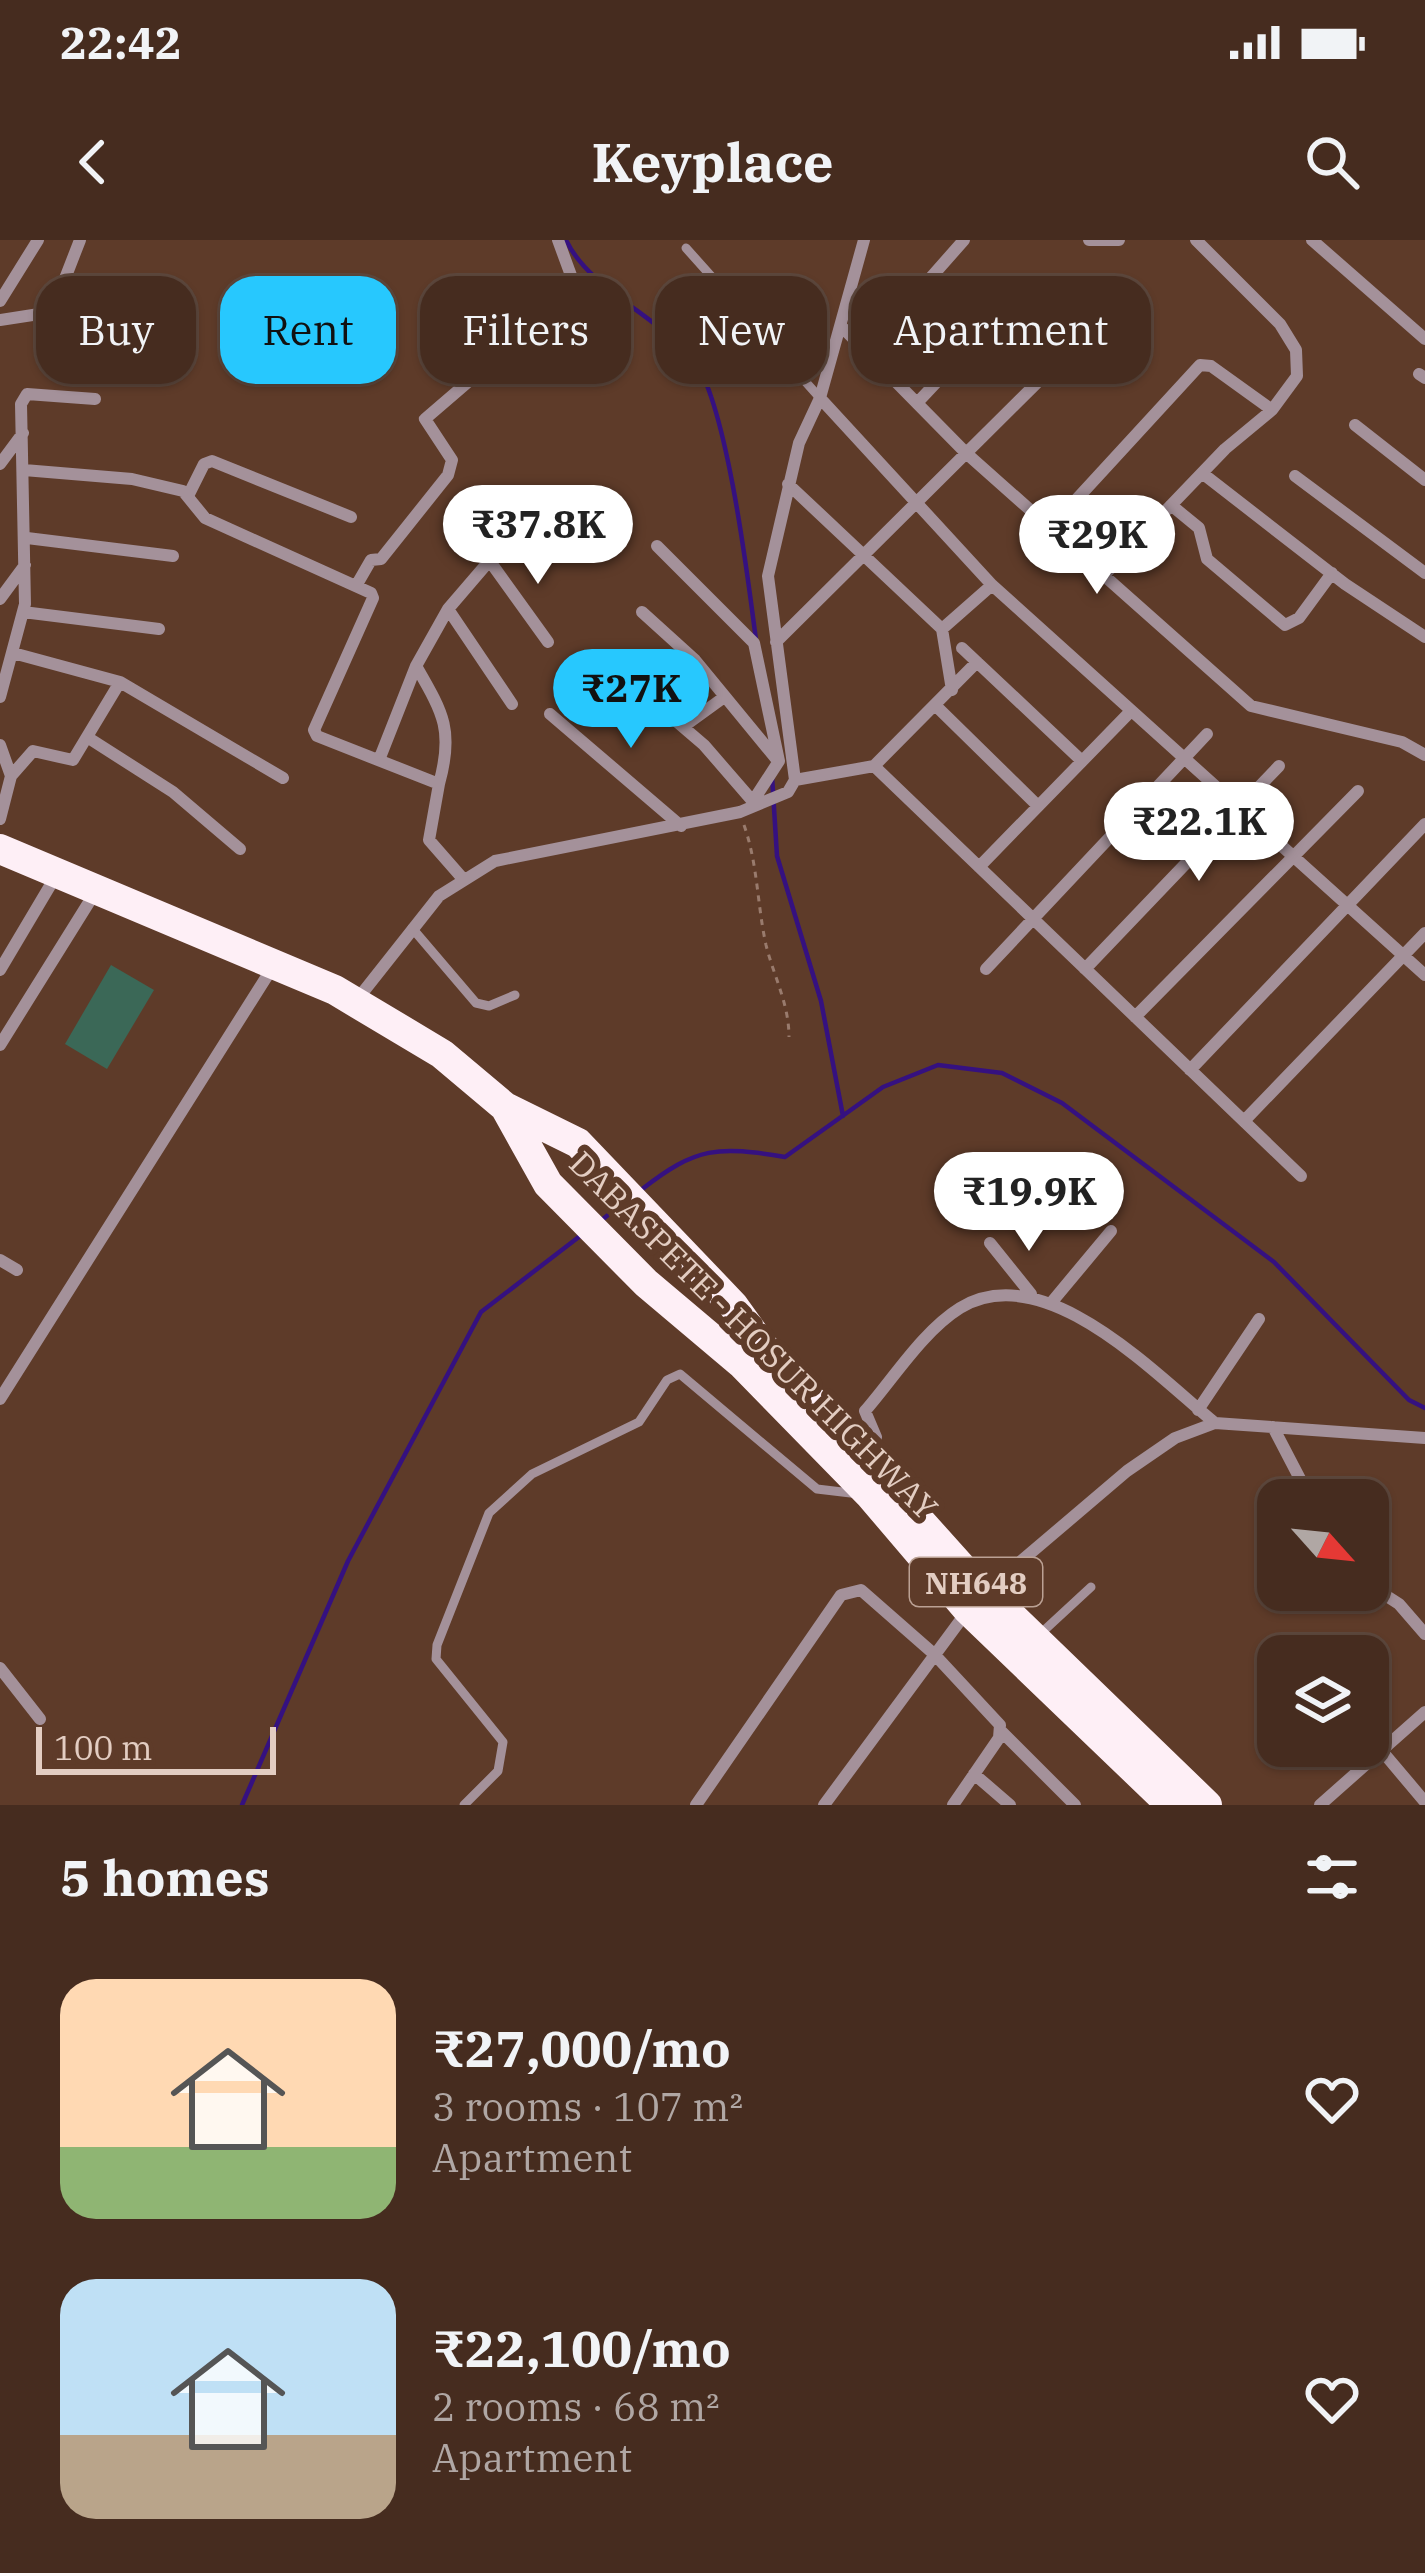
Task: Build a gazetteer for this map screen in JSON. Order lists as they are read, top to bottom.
{
  "streets": {
    "highway": ["DABASPETE - HOSUR HIGHWAY", "NH648"]
  },
  "crossings": [
    ["DABASPETE - HOSUR HIGHWAY", "NH648"]
  ],
  "scale_bar": "100 m",
  "north": "bottom right",
  "page": {
    "status": "22:42",
    "header": "Keyplace",
    "chip": [
      "Buy",
      "Rent",
      "Filters",
      "New",
      "Apartment"
    ],
    "price": [
      "₹37.8K",
      "₹29K",
      "₹27K",
      "₹22.1K",
      "₹19.9K"
    ],
    "scale": "100 m",
    "heading": "5 homes",
    "list": [
      {
        "name": "₹27,000/mo",
        "note": "3 rooms · 107 m² · Apartment"
      },
      {
        "name": "₹22,100/mo",
        "note": "2 rooms · 68 m² · Apartment"
      }
    ]
  }
}
